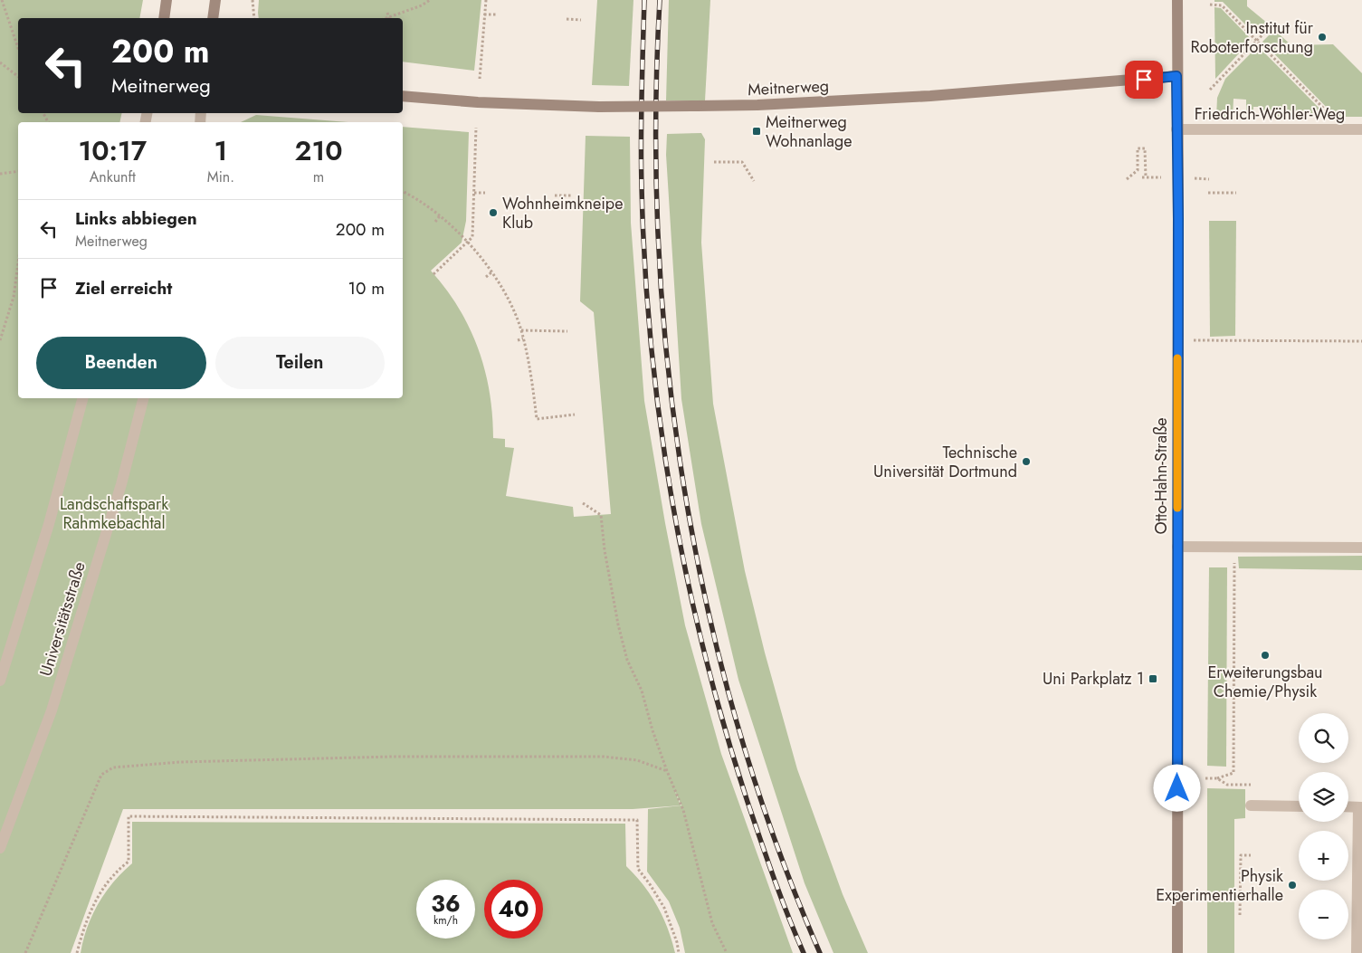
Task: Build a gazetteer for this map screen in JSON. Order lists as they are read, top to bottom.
{
  "streets": {
    "street": [
      "Meitnerweg",
      "Friedrich-Wöhler-Weg",
      "Otto-Hahn-Straße",
      "Universitätsstraße"
    ]
  },
  "crossings": [
    ["Meitnerweg", "Otto-Hahn-Straße"],
    ["Friedrich-Wöhler-Weg", "Otto-Hahn-Straße"]
  ],
  "parks": ["Landschaftspark Rahmkebachtal"],
  "places": {
    "other": [
      "Institut für Roboterforschung",
      "Wohnheimkneipe Klub",
      "Technische Universität Dortmund",
      "Erweiterungsbau Chemie/Physik",
      "Physik Experimentierhalle"
    ],
    "transit": ["Meitnerweg Wohnanlage", "Uni Parkplatz 1"]
  },
  "page": {
    "turn": ["200 m", "Meitnerweg"],
    "eta": [
      "10:17",
      "Ankunft",
      "1",
      "Min.",
      "210",
      "m"
    ],
    "list": [
      {
        "name": "Links abbiegen",
        "note": "Meitnerweg",
        "value": "200 m"
      },
      {
        "name": "Ziel erreicht",
        "value": "10 m"
      }
    ],
    "buttons": ["Beenden", "Teilen"],
    "map_buttons": ["+", "−"],
    "speed": "36 km/h",
    "limit": "40"
  }
}
